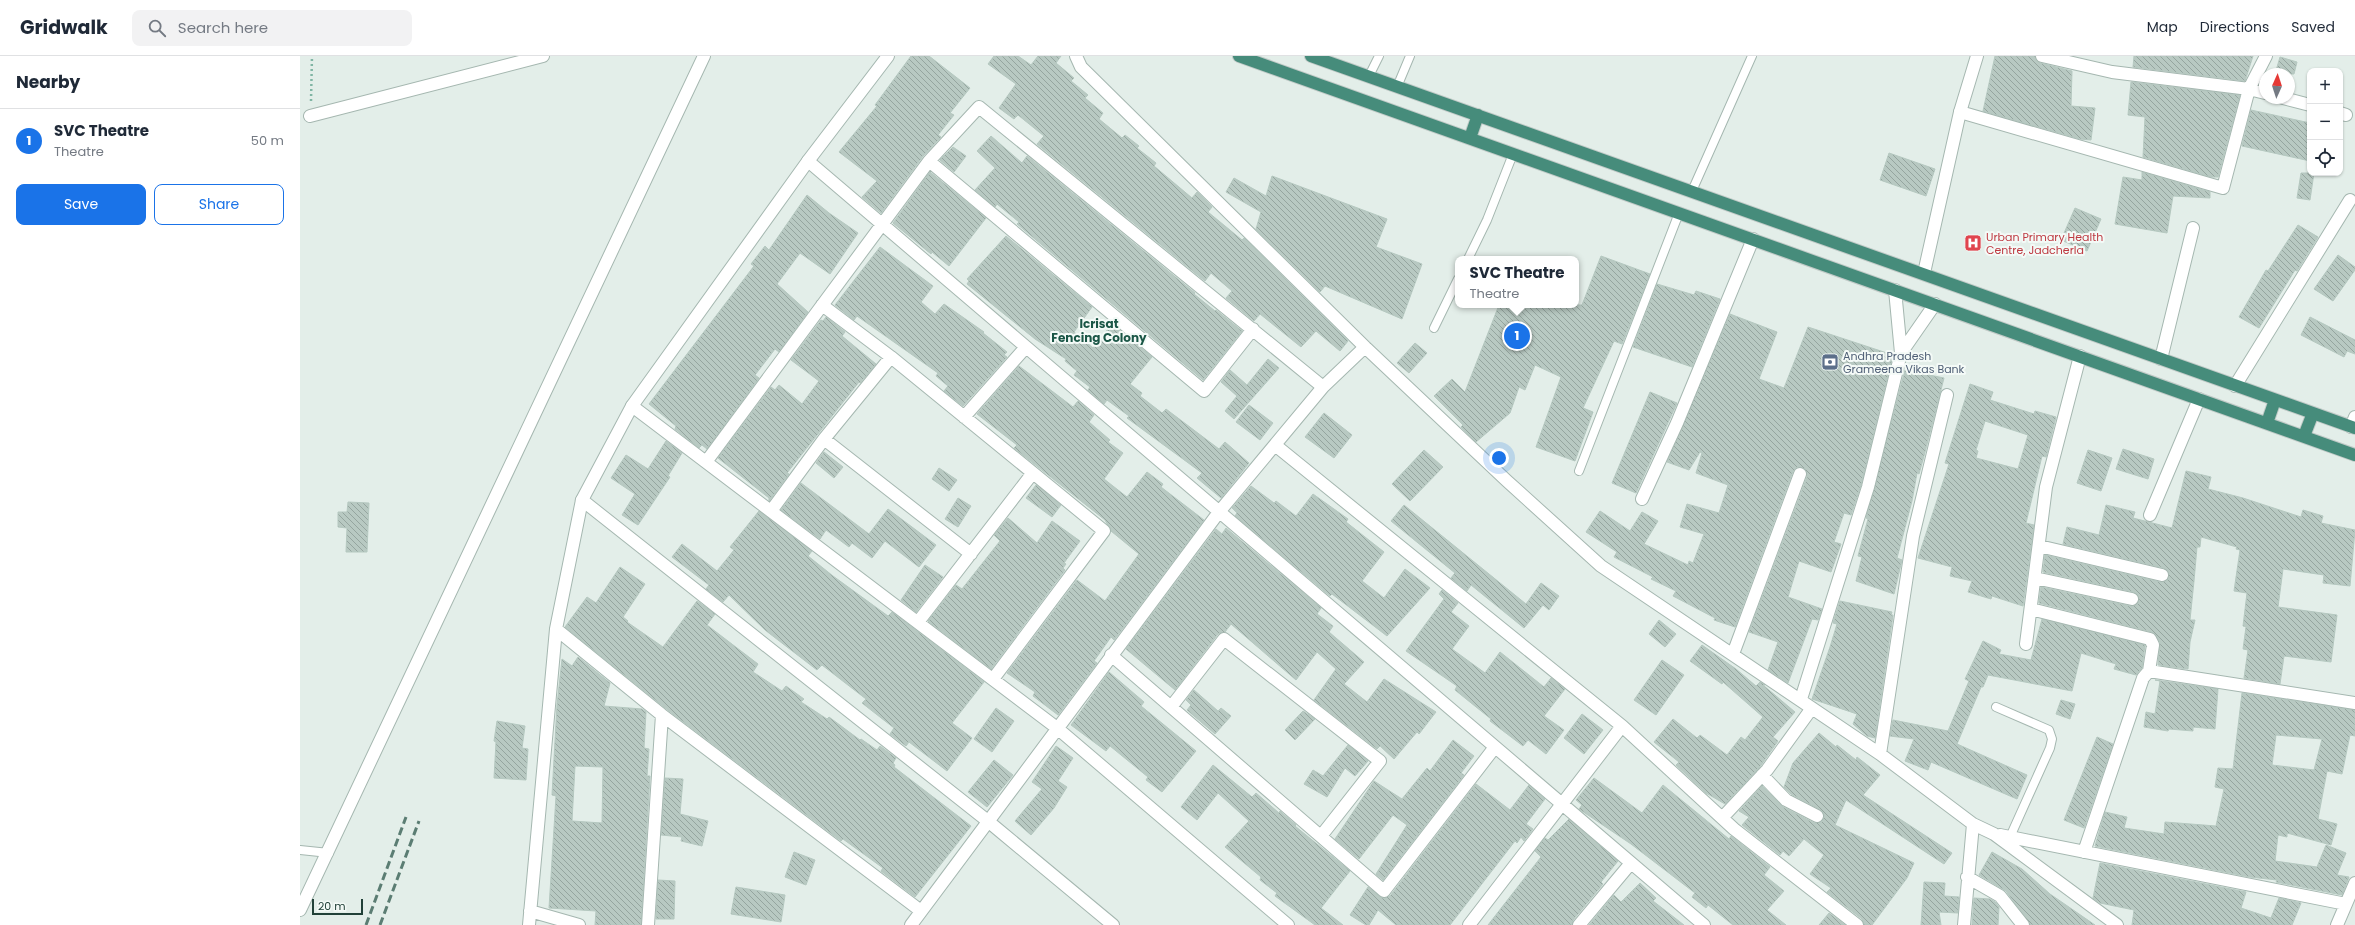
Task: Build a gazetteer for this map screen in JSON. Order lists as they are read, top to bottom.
{
  "districts": ["Icrisat Fencing Colony"],
  "places": {
    "hospital": ["Urban Primary Health Centre, Jadcherla"],
    "bank": ["Andhra Pradesh Grameena Vikas Bank"]
  },
  "scale_bar": "20 m",
  "north": "top",
  "page": {
    "header": "Gridwalk",
    "search": "Search here",
    "nav": ["Map", "Directions", "Saved"],
    "heading": "Nearby",
    "map_buttons": ["+", "−"],
    "list": [
      {
        "mark": "1",
        "name": "SVC Theatre",
        "note": "Theatre",
        "value": "50 m"
      }
    ],
    "buttons": ["Save", "Share"],
    "popup": ["SVC Theatre", "Theatre"],
    "pins": "1",
    "scale": "20 m"
  }
}
